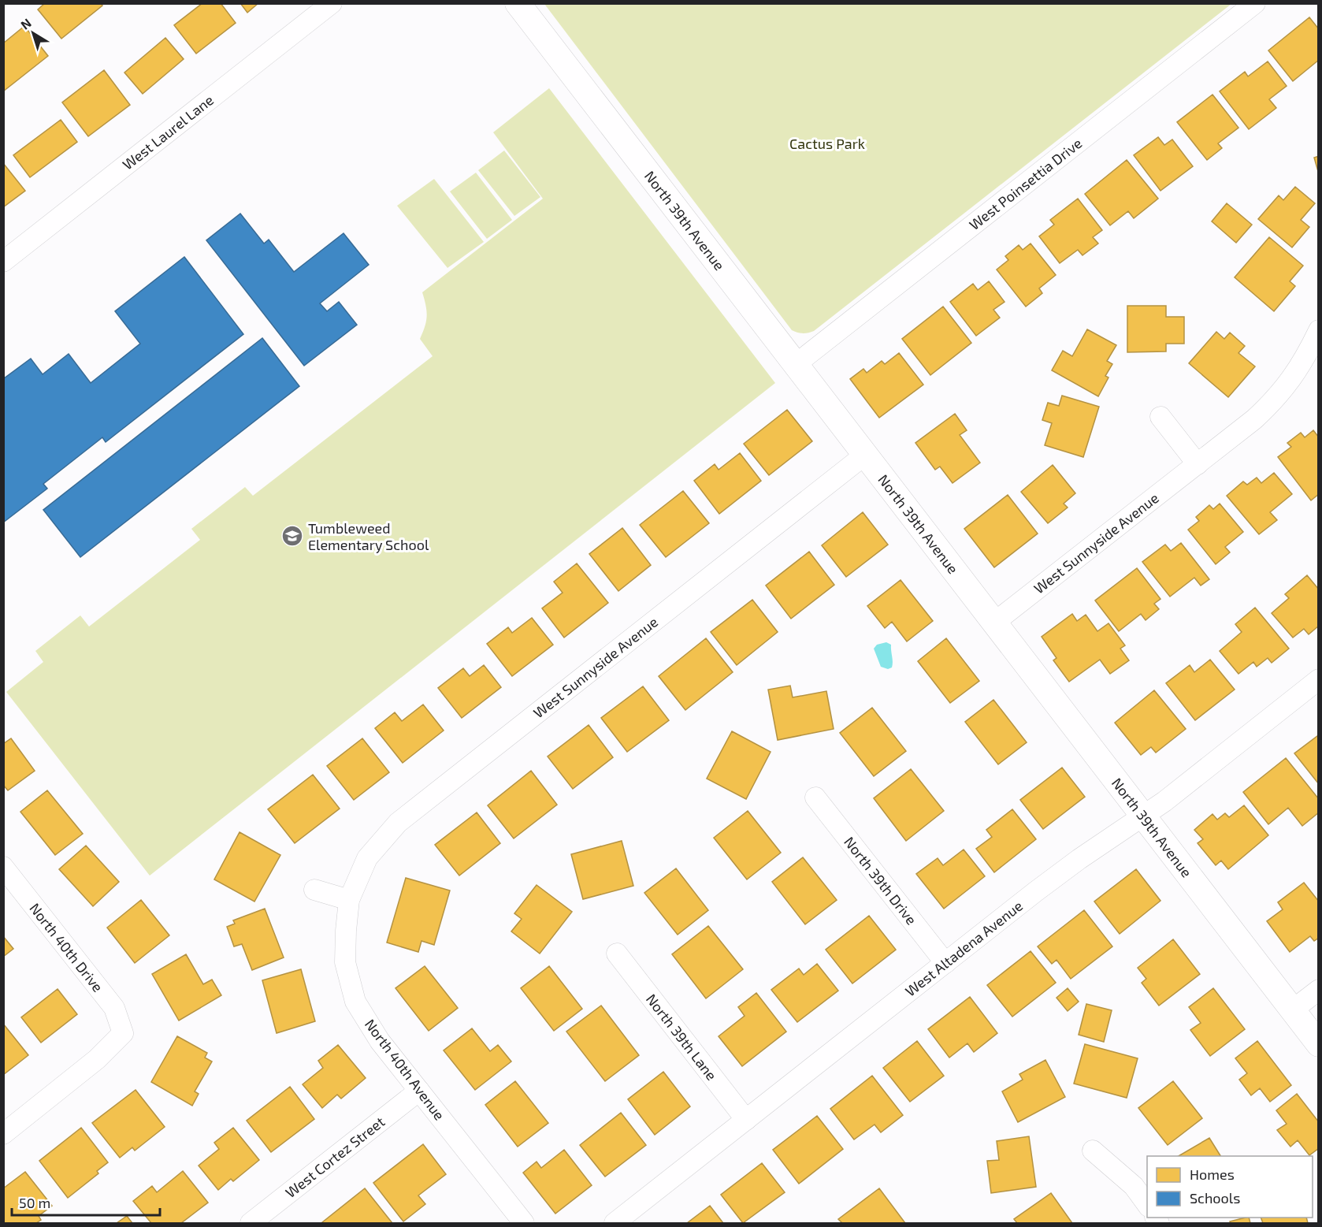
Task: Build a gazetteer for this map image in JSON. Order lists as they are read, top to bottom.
{
  "streets": {
    "street": [
      "West Laurel Lane",
      "West Poinsettia Drive",
      "North 39th Avenue",
      "West Sunnyside Avenue",
      "North 39th Drive",
      "North 40th Drive",
      "West Altadena Avenue",
      "North 39th Lane",
      "North 40th Avenue",
      "West Cortez Street"
    ]
  },
  "crossings": [
    ["West Poinsettia Drive", "North 39th Avenue"],
    ["North 39th Avenue", "West Sunnyside Avenue"],
    ["North 39th Avenue", "West Altadena Avenue"],
    ["West Sunnyside Avenue", "North 40th Avenue"],
    ["North 39th Drive", "West Altadena Avenue"],
    ["West Altadena Avenue", "North 39th Lane"],
    ["North 40th Avenue", "West Cortez Street"]
  ],
  "parks": ["Cactus Park"],
  "places": {
    "school or university": ["Tumbleweed Elementary School"]
  },
  "legend": ["Homes", "Schools"],
  "scale_bar": "50 m",
  "north": "top left"
}
